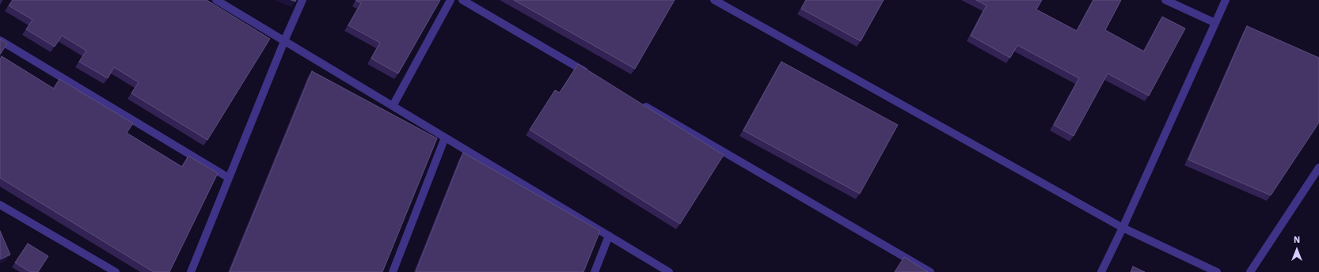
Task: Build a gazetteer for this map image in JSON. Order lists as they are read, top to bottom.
{
  "north": "top"
}
